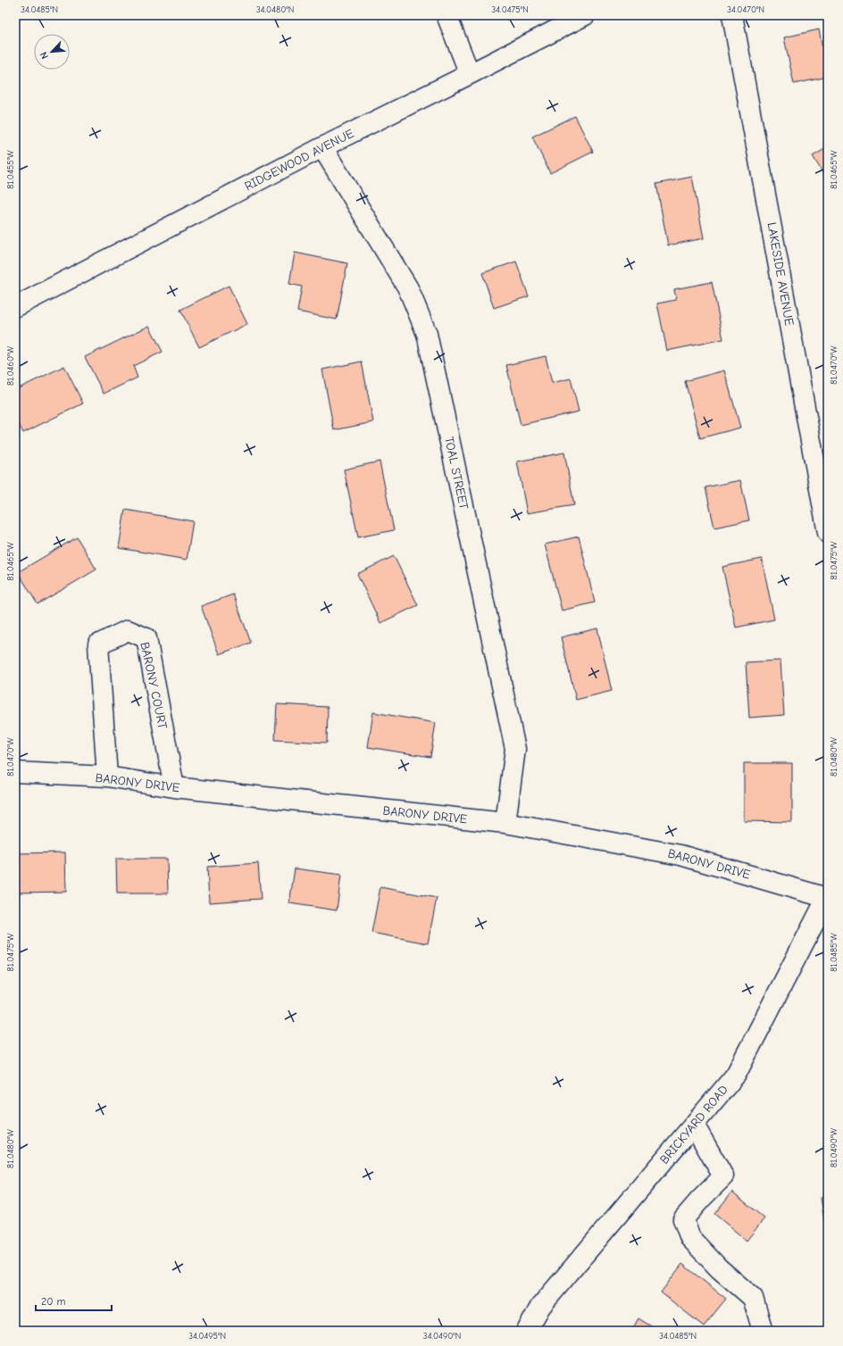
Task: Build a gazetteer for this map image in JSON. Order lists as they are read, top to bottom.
{
  "streets": {
    "street": [
      "RIDGEWOOD AVENUE",
      "LAKESIDE AVENUE",
      "TOAL STREET",
      "BARONY COURT",
      "BARONY DRIVE",
      "BRICKYARD ROAD"
    ]
  },
  "crossings": [
    ["RIDGEWOOD AVENUE", "TOAL STREET"],
    ["TOAL STREET", "BARONY DRIVE"],
    ["BARONY COURT", "BARONY DRIVE"],
    ["BARONY DRIVE", "BRICKYARD ROAD"]
  ],
  "scale_bar": "20 m",
  "north": "bottom left",
  "coordinates": [
    "34.0485°N",
    "34.0480°N",
    "34.0475°N",
    "34.0470°N",
    "81.0465°W",
    "81.0455°W",
    "81.0470°W",
    "81.0460°W",
    "81.0475°W",
    "81.0480°W",
    "81.0485°W",
    "81.0490°W",
    "34.0495°N",
    "34.0490°N"
  ]
}
